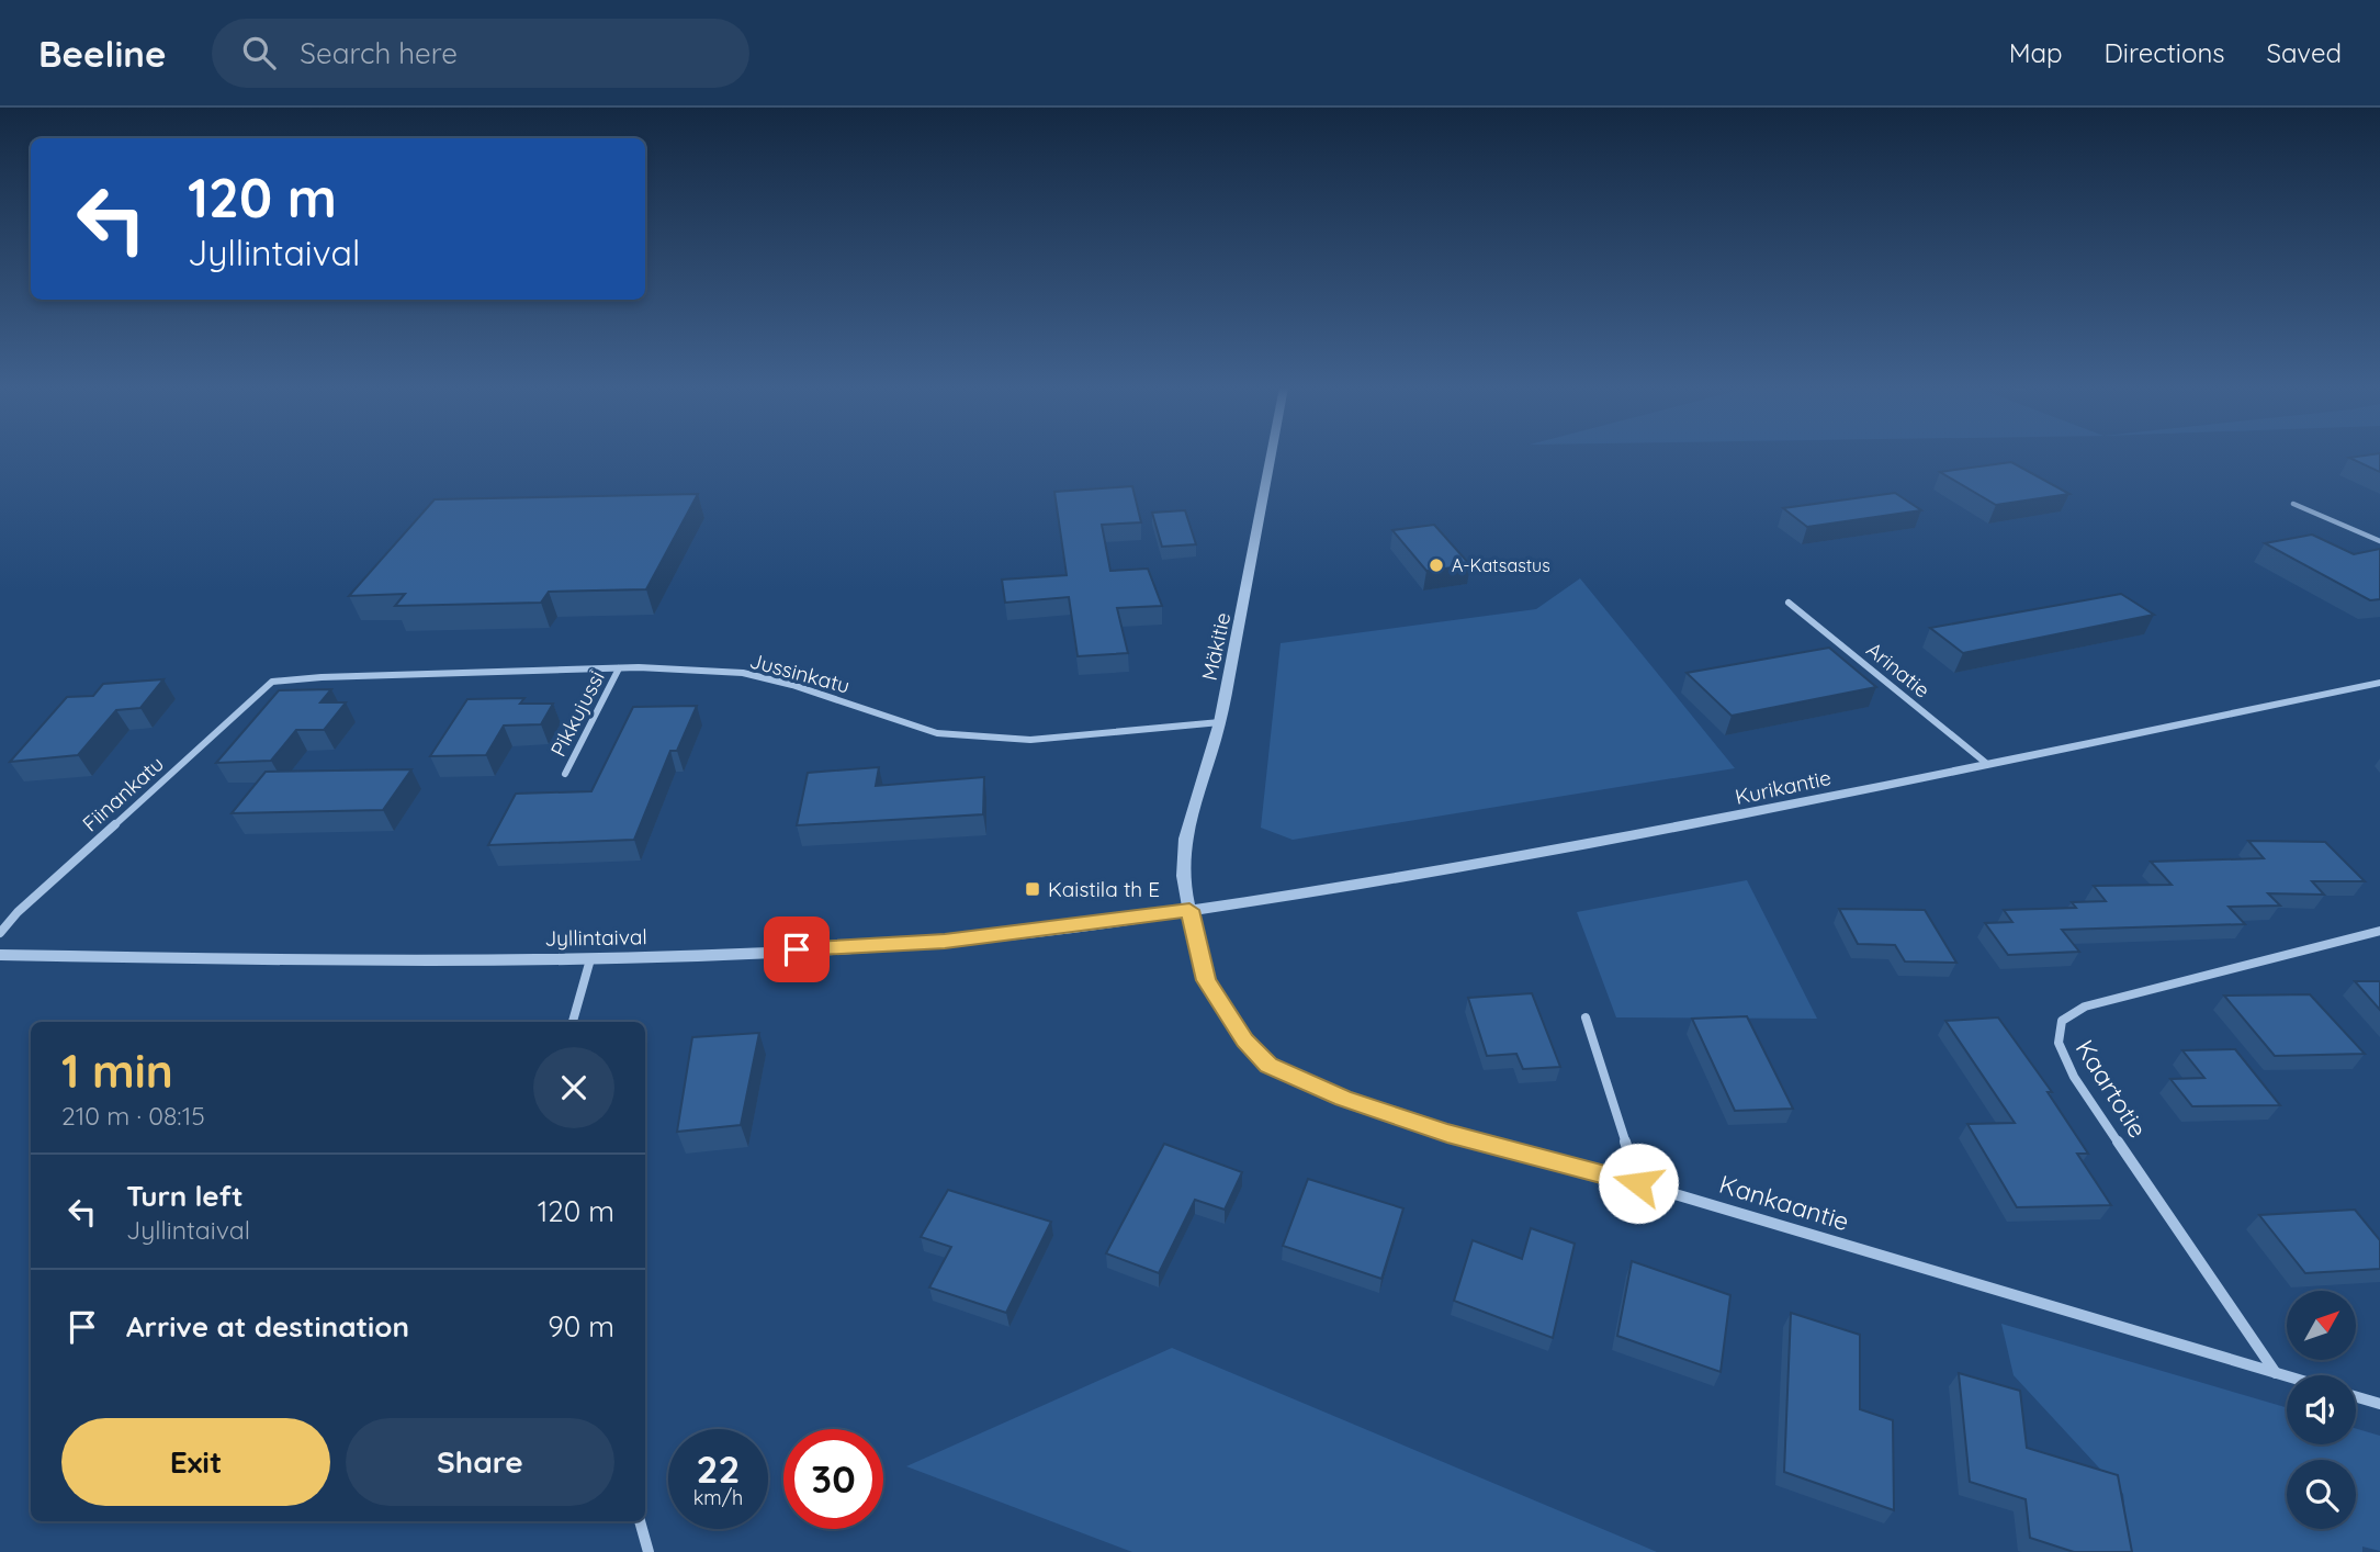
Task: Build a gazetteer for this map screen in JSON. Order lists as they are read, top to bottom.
{
  "streets": {
    "street": [
      "Mäkitie",
      "Arinatie",
      "Jussinkatu",
      "Pikkujussi",
      "Kurikantie",
      "Fiinankatu",
      "Jyllintaival",
      "Kaartotie",
      "Kankaantie"
    ]
  },
  "crossings": [
    ["Mäkitie", "Jussinkatu"],
    ["Mäkitie", "Kurikantie"],
    ["Mäkitie", "Jyllintaival"],
    ["Mäkitie", "Kankaantie"],
    ["Arinatie", "Kurikantie"],
    ["Jussinkatu", "Pikkujussi"],
    ["Jussinkatu", "Fiinankatu"],
    ["Kurikantie", "Jyllintaival"],
    ["Kurikantie", "Kankaantie"],
    ["Jyllintaival", "Kankaantie"],
    ["Kaartotie", "Kankaantie"]
  ],
  "places": {
    "other": ["A-Katsastus"],
    "transit": ["Kaistila th E"]
  },
  "north": "top right",
  "page": {
    "header": "Beeline",
    "search": "Search here",
    "nav": ["Map", "Directions", "Saved"],
    "turn": ["120 m", "Jyllintaival"],
    "heading": ["1 min", "210 m · 08:15"],
    "list": [
      {
        "name": "Turn left",
        "note": "Jyllintaival",
        "value": "120 m"
      },
      {
        "name": "Arrive at destination",
        "value": "90 m"
      }
    ],
    "buttons": ["Exit", "Share"],
    "speed": "22 km/h",
    "limit": "30"
  }
}
